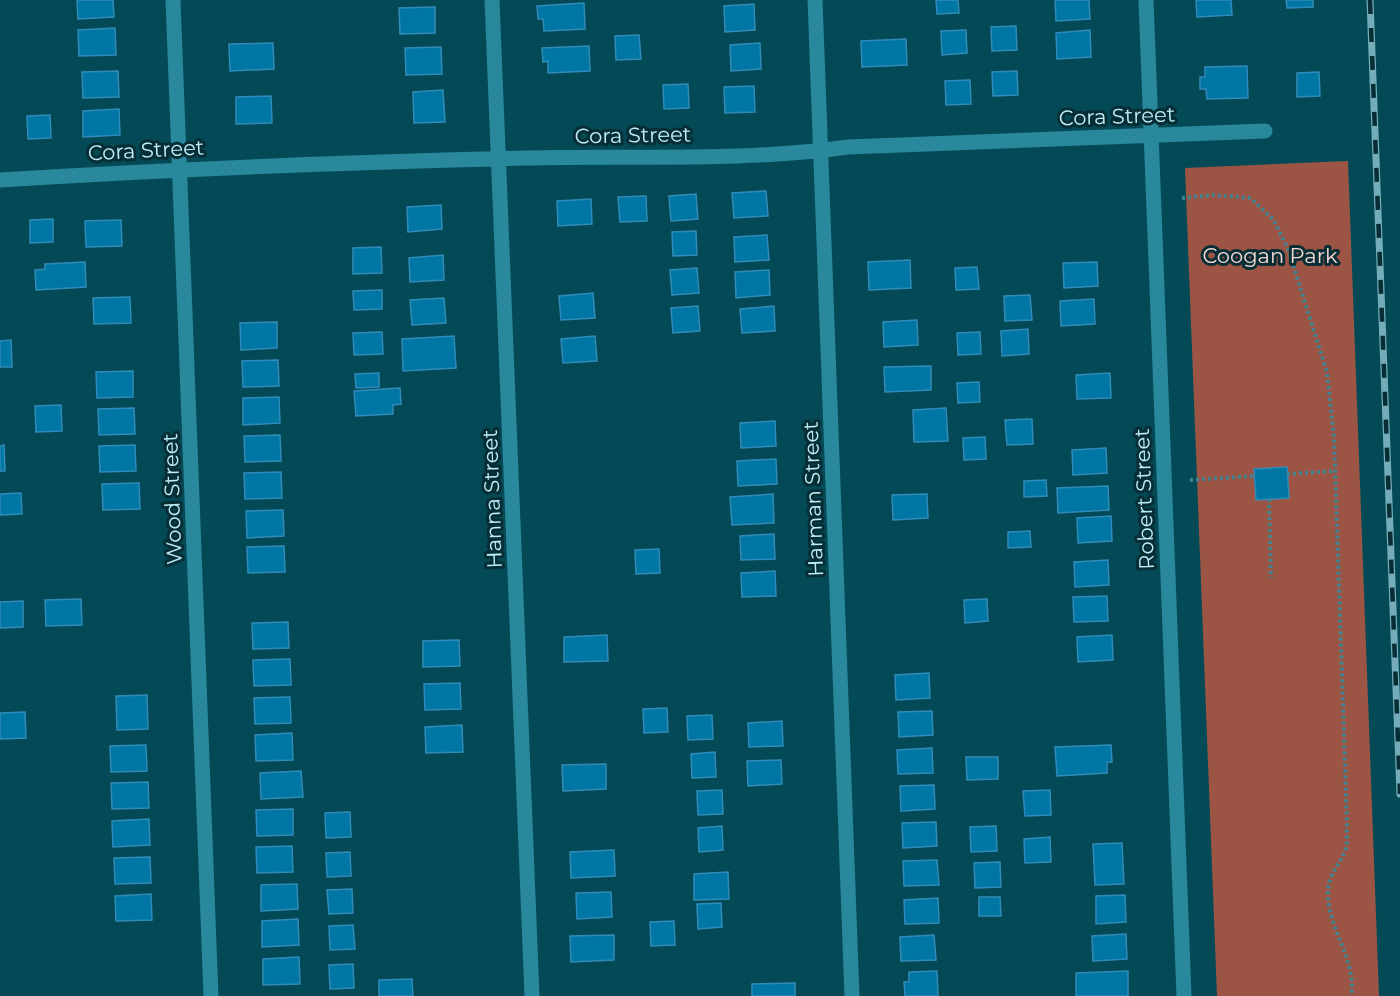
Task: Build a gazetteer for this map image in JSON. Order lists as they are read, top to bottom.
{
  "streets": {
    "street": [
      "Cora Street",
      "Wood Street",
      "Hanna Street",
      "Harman Street",
      "Robert Street"
    ]
  },
  "crossings": [
    ["Cora Street", "Wood Street"],
    ["Cora Street", "Hanna Street"],
    ["Cora Street", "Harman Street"],
    ["Cora Street", "Robert Street"]
  ],
  "parks": ["Coogan Park"]
}
